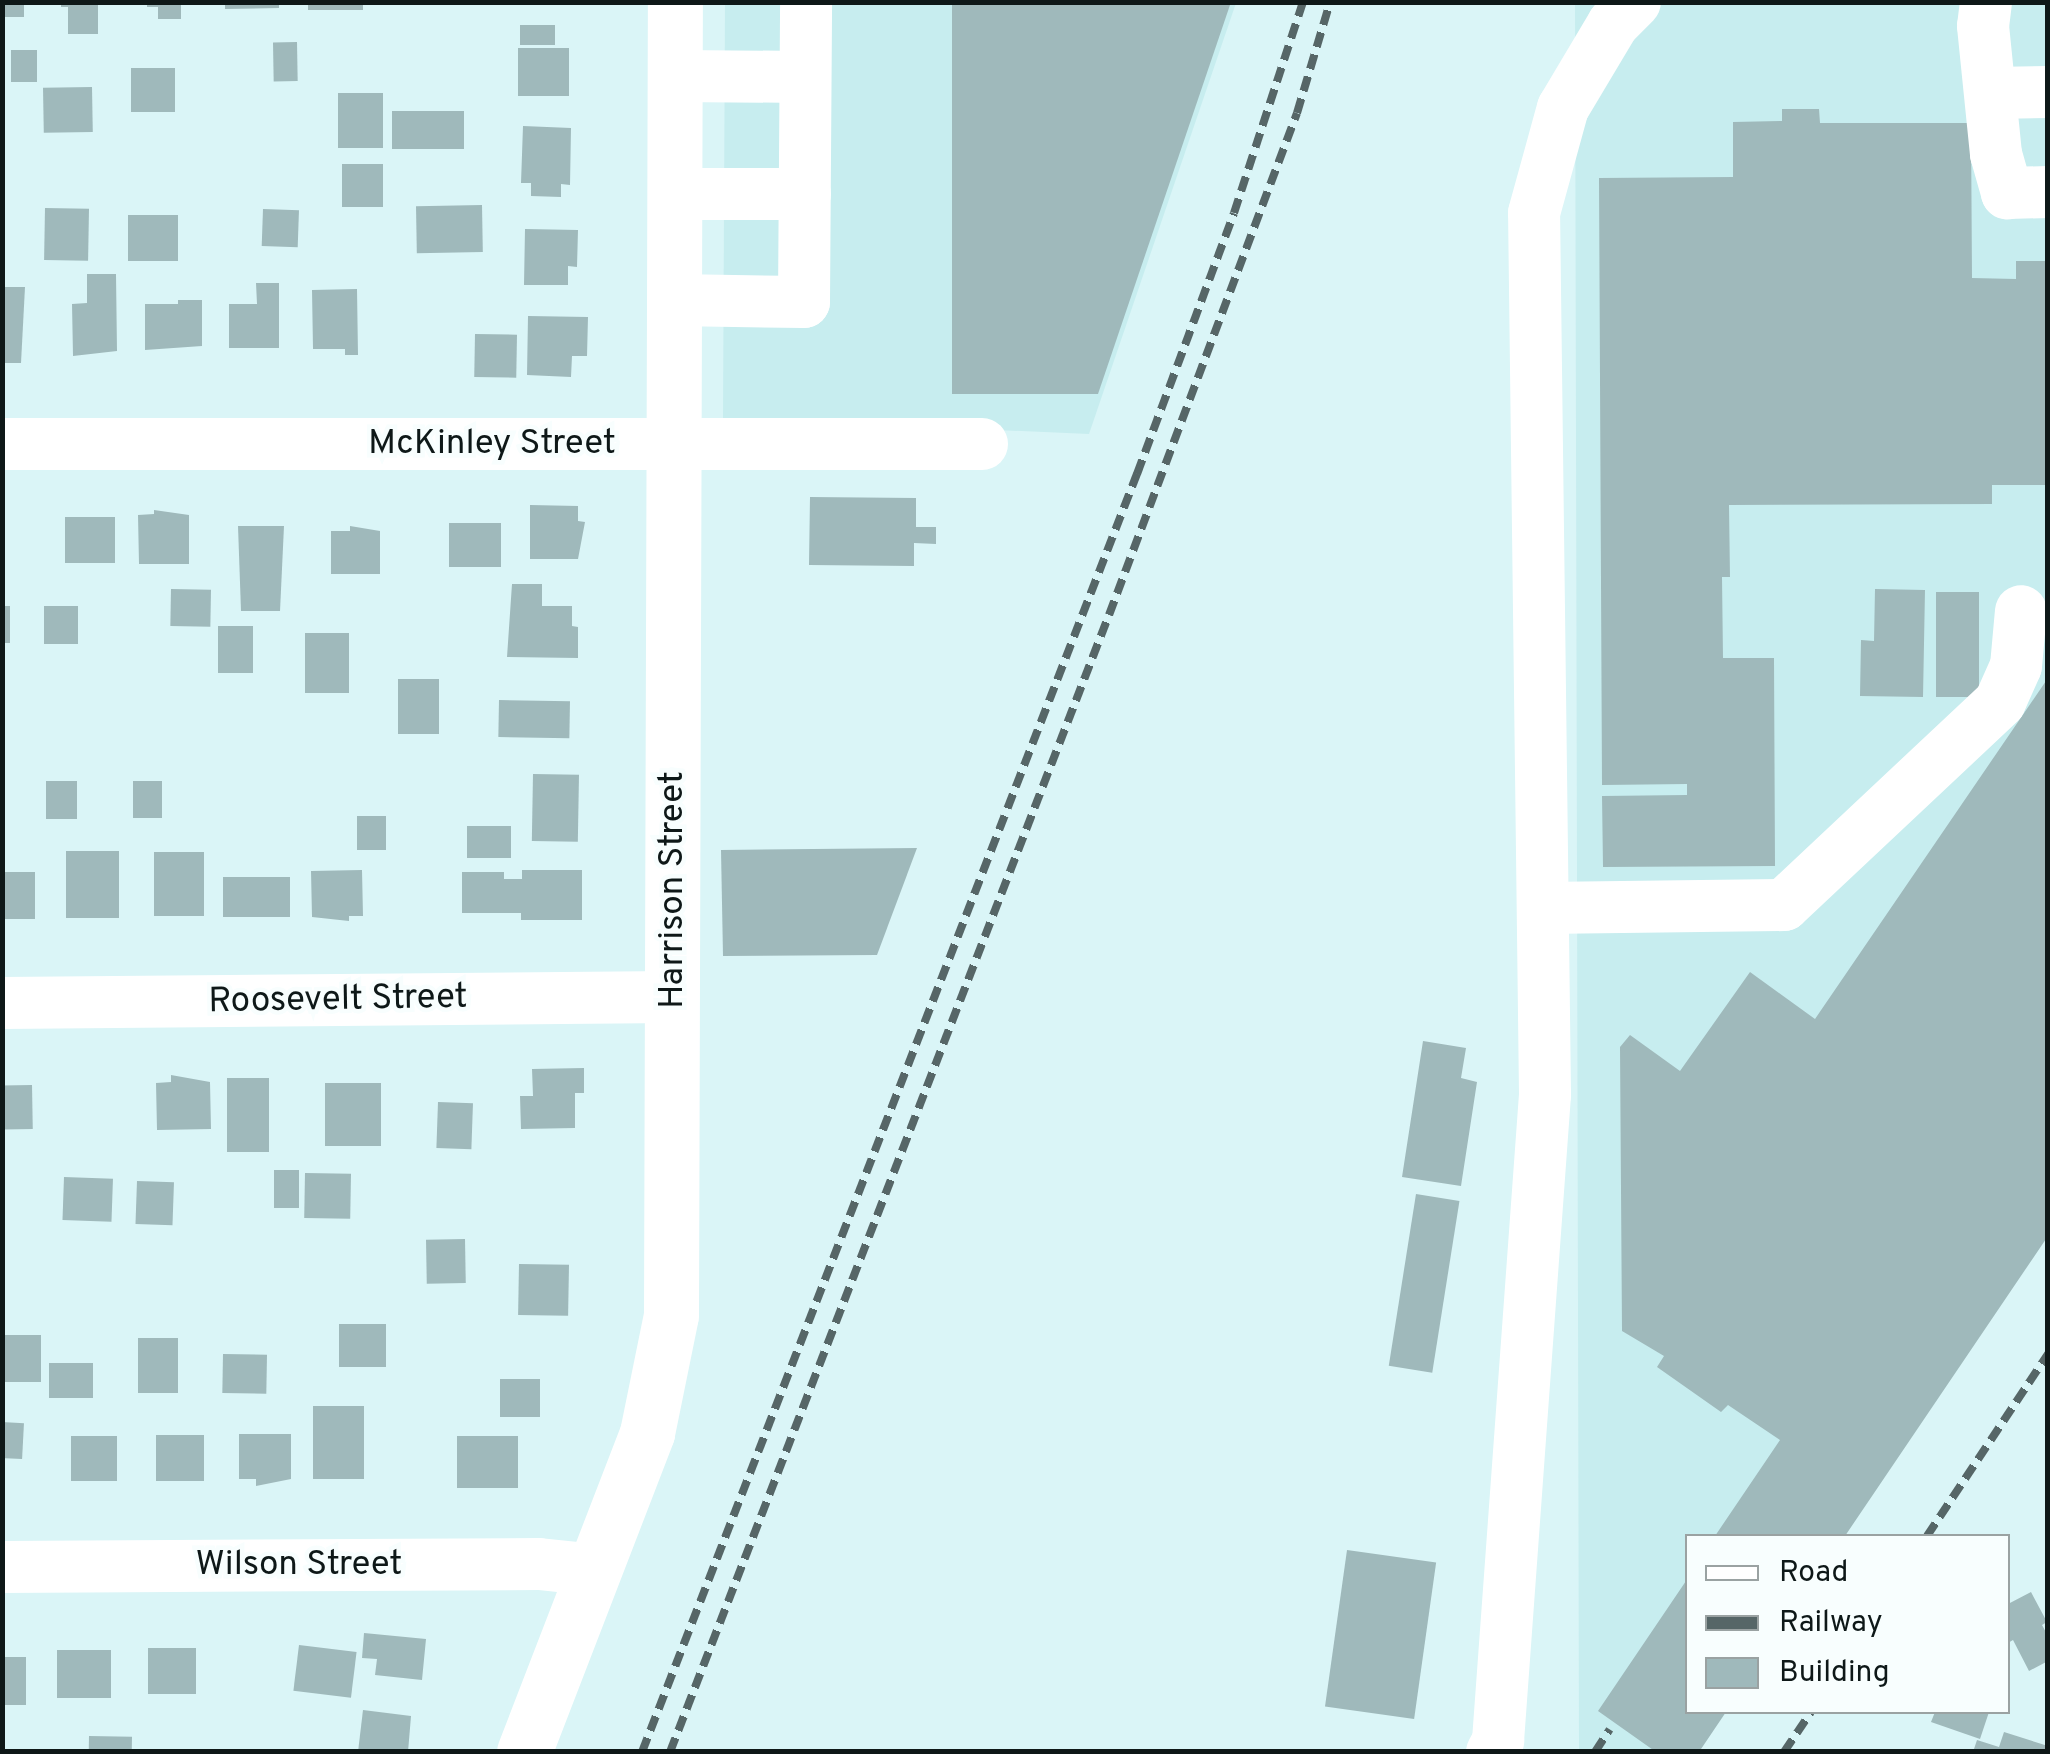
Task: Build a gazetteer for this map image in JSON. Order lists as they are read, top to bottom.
{
  "streets": {
    "main road": ["Harrison Street"],
    "street": ["McKinley Street", "Roosevelt Street", "Wilson Street"]
  },
  "crossings": [
    ["McKinley Street", "Harrison Street"],
    ["Harrison Street", "Roosevelt Street"],
    ["Harrison Street", "Wilson Street"]
  ],
  "legend": ["Road", "Railway", "Building"]
}
